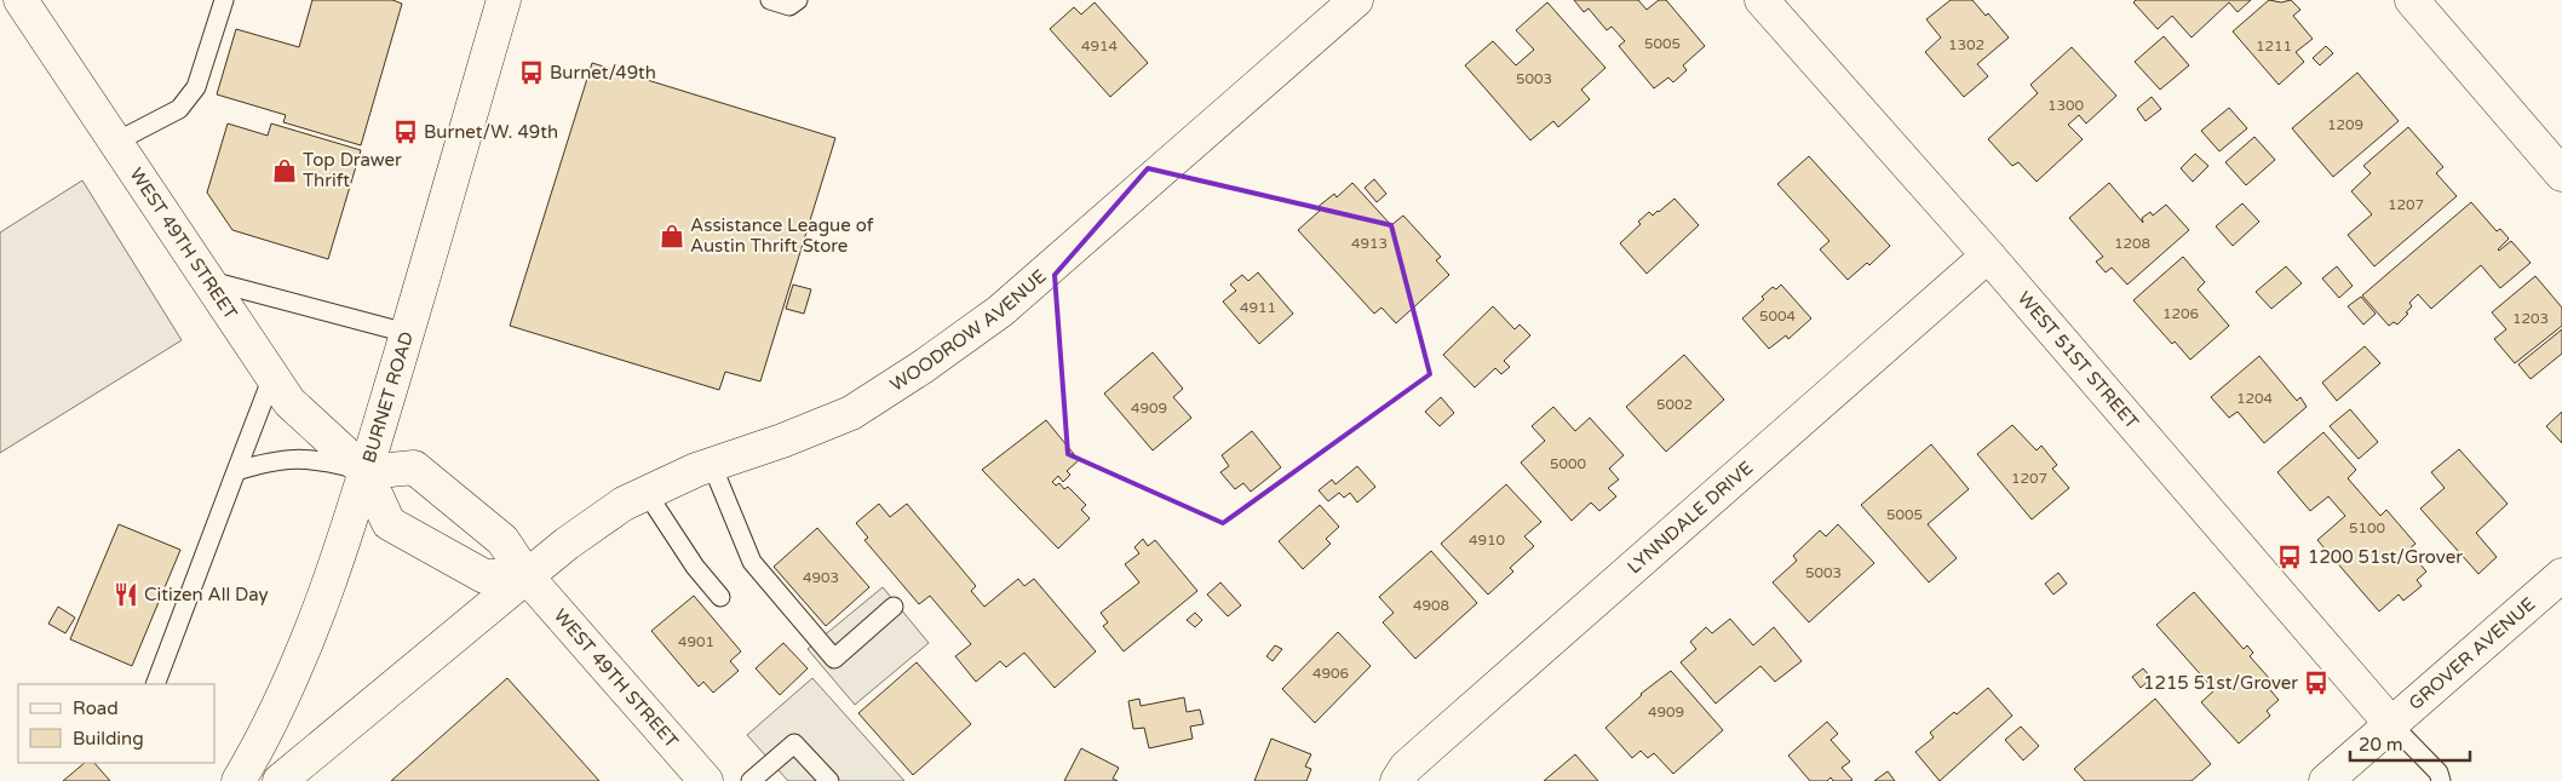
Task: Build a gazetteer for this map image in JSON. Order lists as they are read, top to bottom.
{
  "streets": {
    "street": [
      "WEST 49TH STREET",
      "WOODROW AVENUE",
      "WEST 51ST STREET",
      "BURNET ROAD",
      "LYNNDALE DRIVE",
      "GROVER AVENUE"
    ]
  },
  "crossings": [
    ["WEST 49TH STREET", "WOODROW AVENUE"],
    ["WEST 49TH STREET", "BURNET ROAD"],
    ["WEST 51ST STREET", "LYNNDALE DRIVE"],
    ["WEST 51ST STREET", "GROVER AVENUE"]
  ],
  "places": {
    "bus stop": [
      "Burnet/49th",
      "Burnet/W. 49th",
      "1200 51st/Grover",
      "1215 51st/Grover"
    ],
    "shop": ["Top Drawer Thrift", "Assistance League of Austin Thrift Store"],
    "restaurant": ["Citizen All Day"]
  },
  "house_numbers": [
    "5005",
    "1302",
    "4914",
    "1211",
    "5003",
    "1300",
    "1209",
    "1207",
    "4913",
    "1208",
    "4911",
    "1206",
    "5004",
    "1203",
    "1204",
    "5002",
    "4909",
    "5000",
    "1207",
    "5005",
    "5100",
    "4910",
    "5003",
    "4903",
    "4908",
    "4901",
    "4906",
    "4909"
  ],
  "legend": ["Road", "Building"],
  "scale_bar": "20 m"
}
